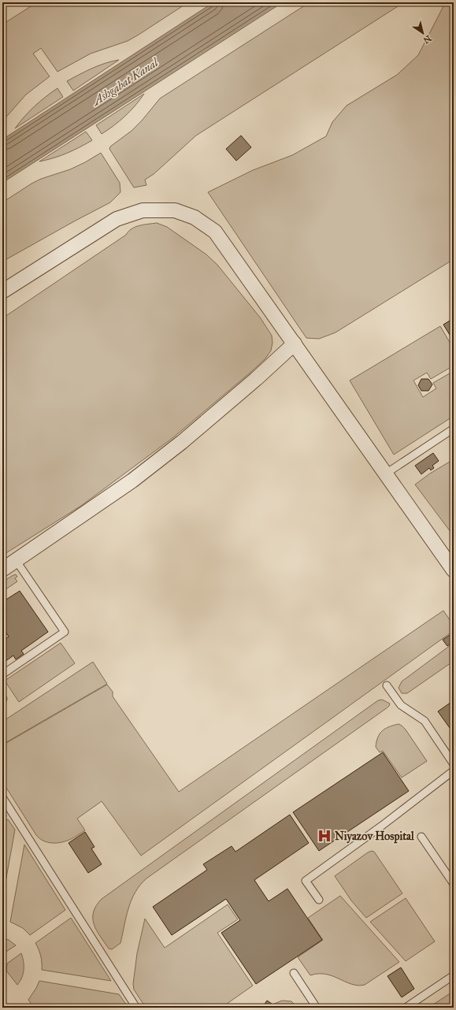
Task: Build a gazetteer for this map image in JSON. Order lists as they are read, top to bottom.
{
  "water": ["Ashgabat Kanal"],
  "places": {
    "hospital": ["Niyazov Hospital"]
  },
  "north": "bottom right"
}
